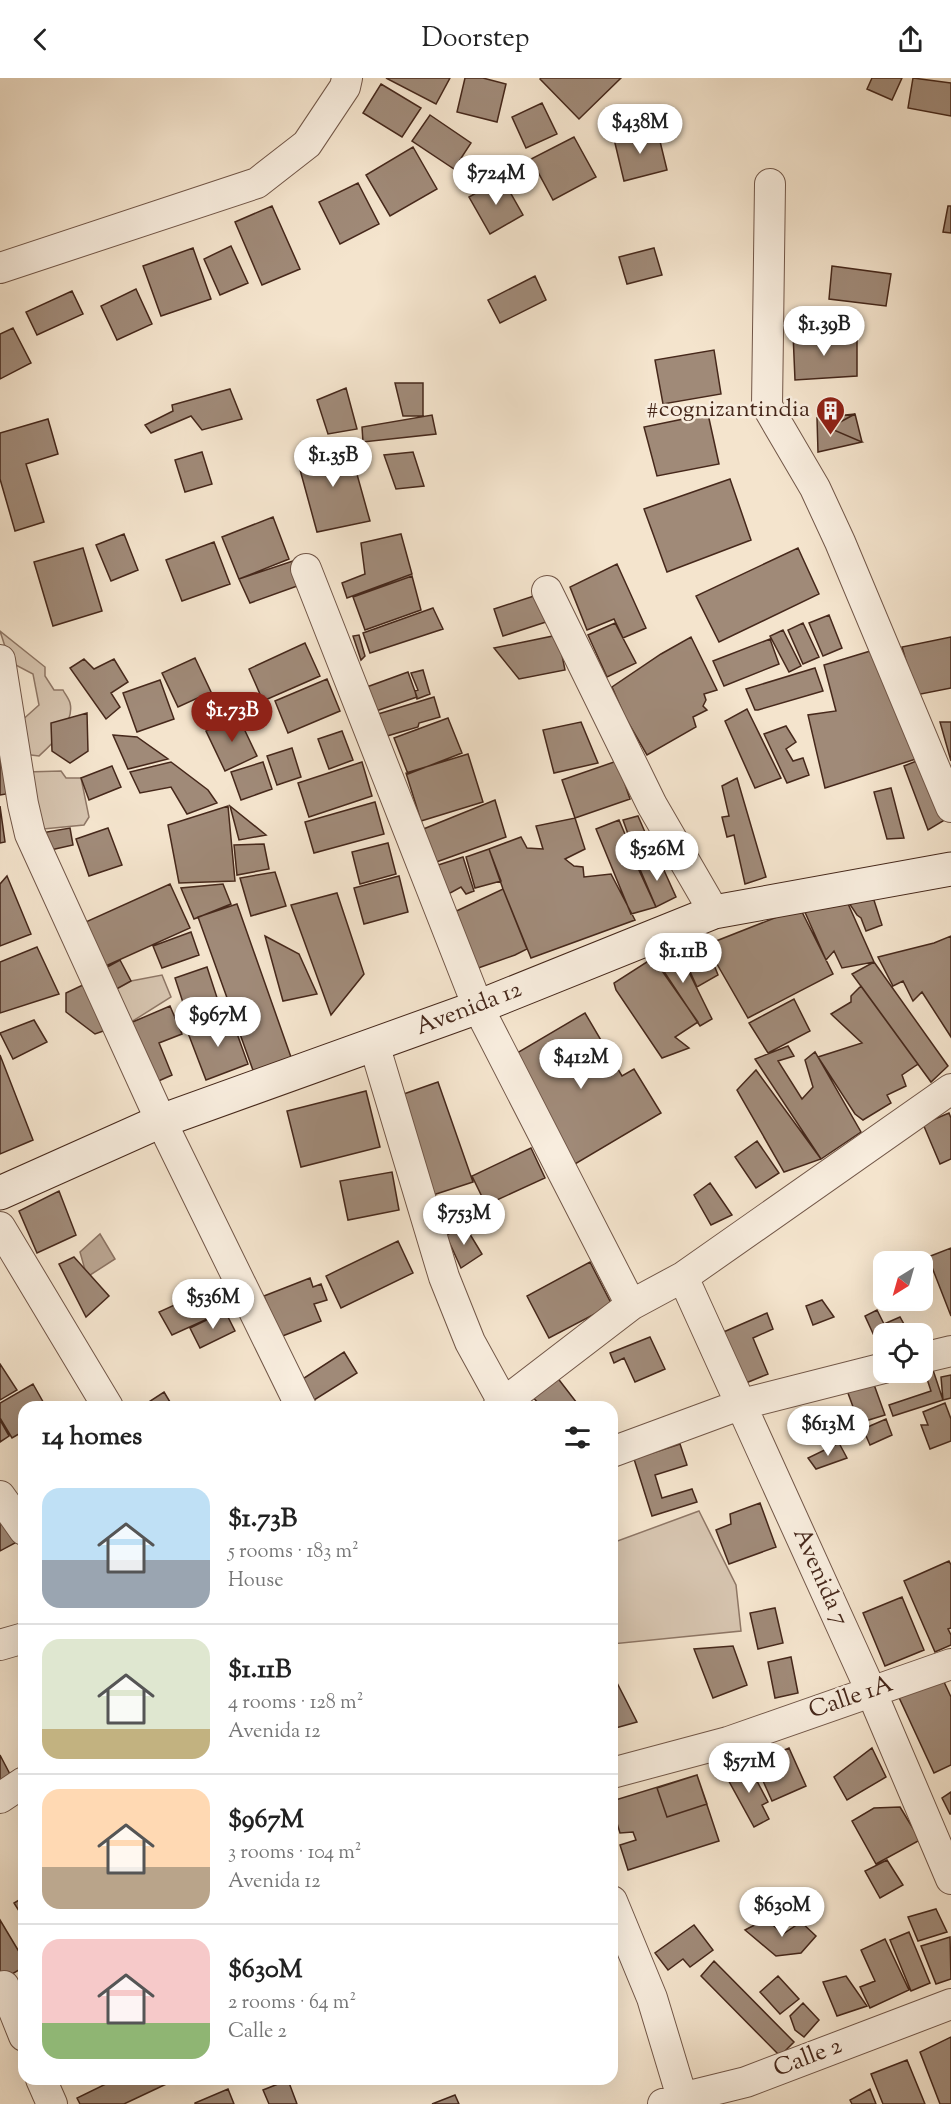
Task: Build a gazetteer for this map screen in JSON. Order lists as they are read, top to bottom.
{
  "streets": {
    "street": [
      "Avenida 12",
      "Avenida 7",
      "Calle 1A",
      "Calle 2"
    ]
  },
  "crossings": [
    ["Avenida 7", "Calle 1A"]
  ],
  "places": {
    "building": ["#cognizantindia"]
  },
  "north": "bottom left",
  "page": {
    "header": "Doorstep",
    "price": [
      "$438M",
      "$724M",
      "$1.39B",
      "$1.35B",
      "$1.73B",
      "$526M",
      "$1.11B",
      "$967M",
      "$412M",
      "$753M",
      "$536M",
      "$613M",
      "$571M",
      "$630M"
    ],
    "heading": "14 homes",
    "list": [
      {
        "name": "$1.73B",
        "note": "5 rooms · 183 m² · House"
      },
      {
        "name": "$1.11B",
        "note": "4 rooms · 128 m² · Avenida 12"
      },
      {
        "name": "$967M",
        "note": "3 rooms · 104 m² · Avenida 12"
      },
      {
        "name": "$630M",
        "note": "2 rooms · 64 m² · Calle 2"
      }
    ]
  }
}
